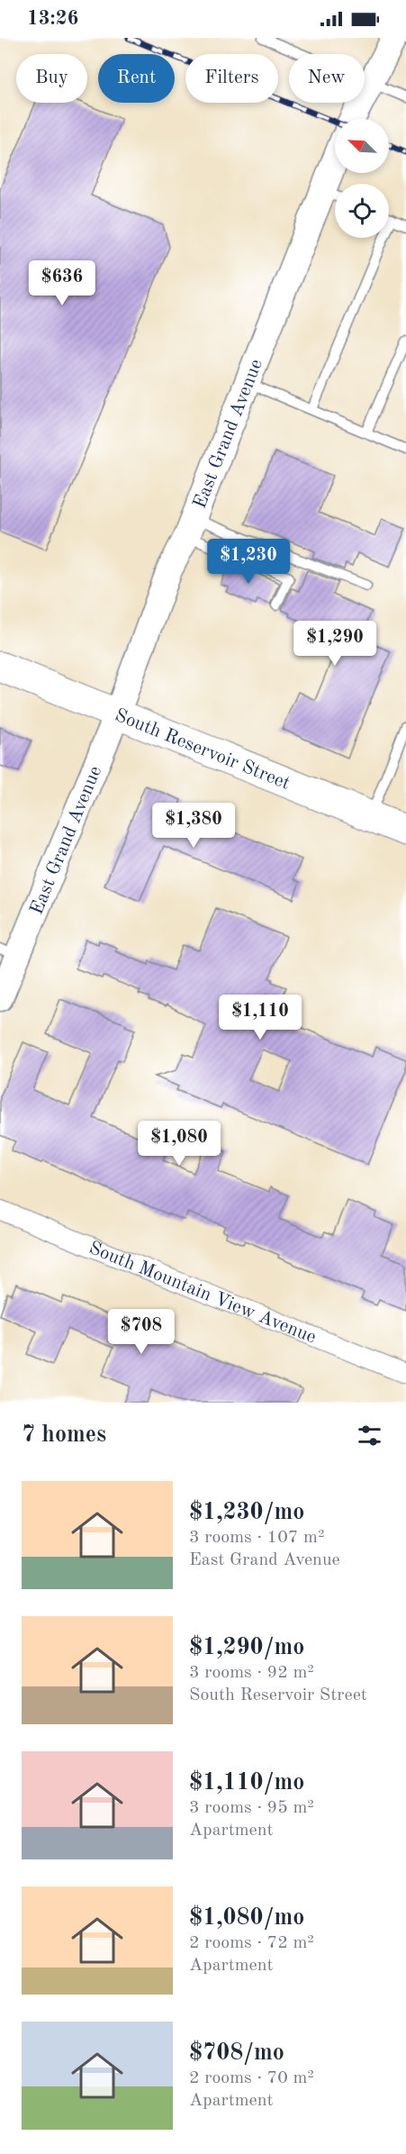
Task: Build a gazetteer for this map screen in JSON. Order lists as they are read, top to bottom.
{
  "streets": {
    "main road": ["South Reservoir Street"],
    "street": ["East Grand Avenue", "South Mountain View Avenue"]
  },
  "crossings": [
    ["East Grand Avenue", "South Reservoir Street"]
  ],
  "north": "top left",
  "page": {
    "status": "13:26",
    "chip": [
      "Buy",
      "Rent",
      "Filters",
      "New"
    ],
    "price": [
      "$636",
      "$1,230",
      "$1,290",
      "$1,380",
      "$1,110",
      "$1,080",
      "$708"
    ],
    "heading": "7 homes",
    "list": [
      {
        "name": "$1,230/mo",
        "note": "3 rooms · 107 m² · East Grand Avenue"
      },
      {
        "name": "$1,290/mo",
        "note": "3 rooms · 92 m² · South Reservoir Street"
      },
      {
        "name": "$1,110/mo",
        "note": "3 rooms · 95 m² · Apartment"
      },
      {
        "name": "$1,080/mo",
        "note": "2 rooms · 72 m² · Apartment"
      },
      {
        "name": "$708/mo",
        "note": "2 rooms · 70 m² · Apartment"
      }
    ]
  }
}
